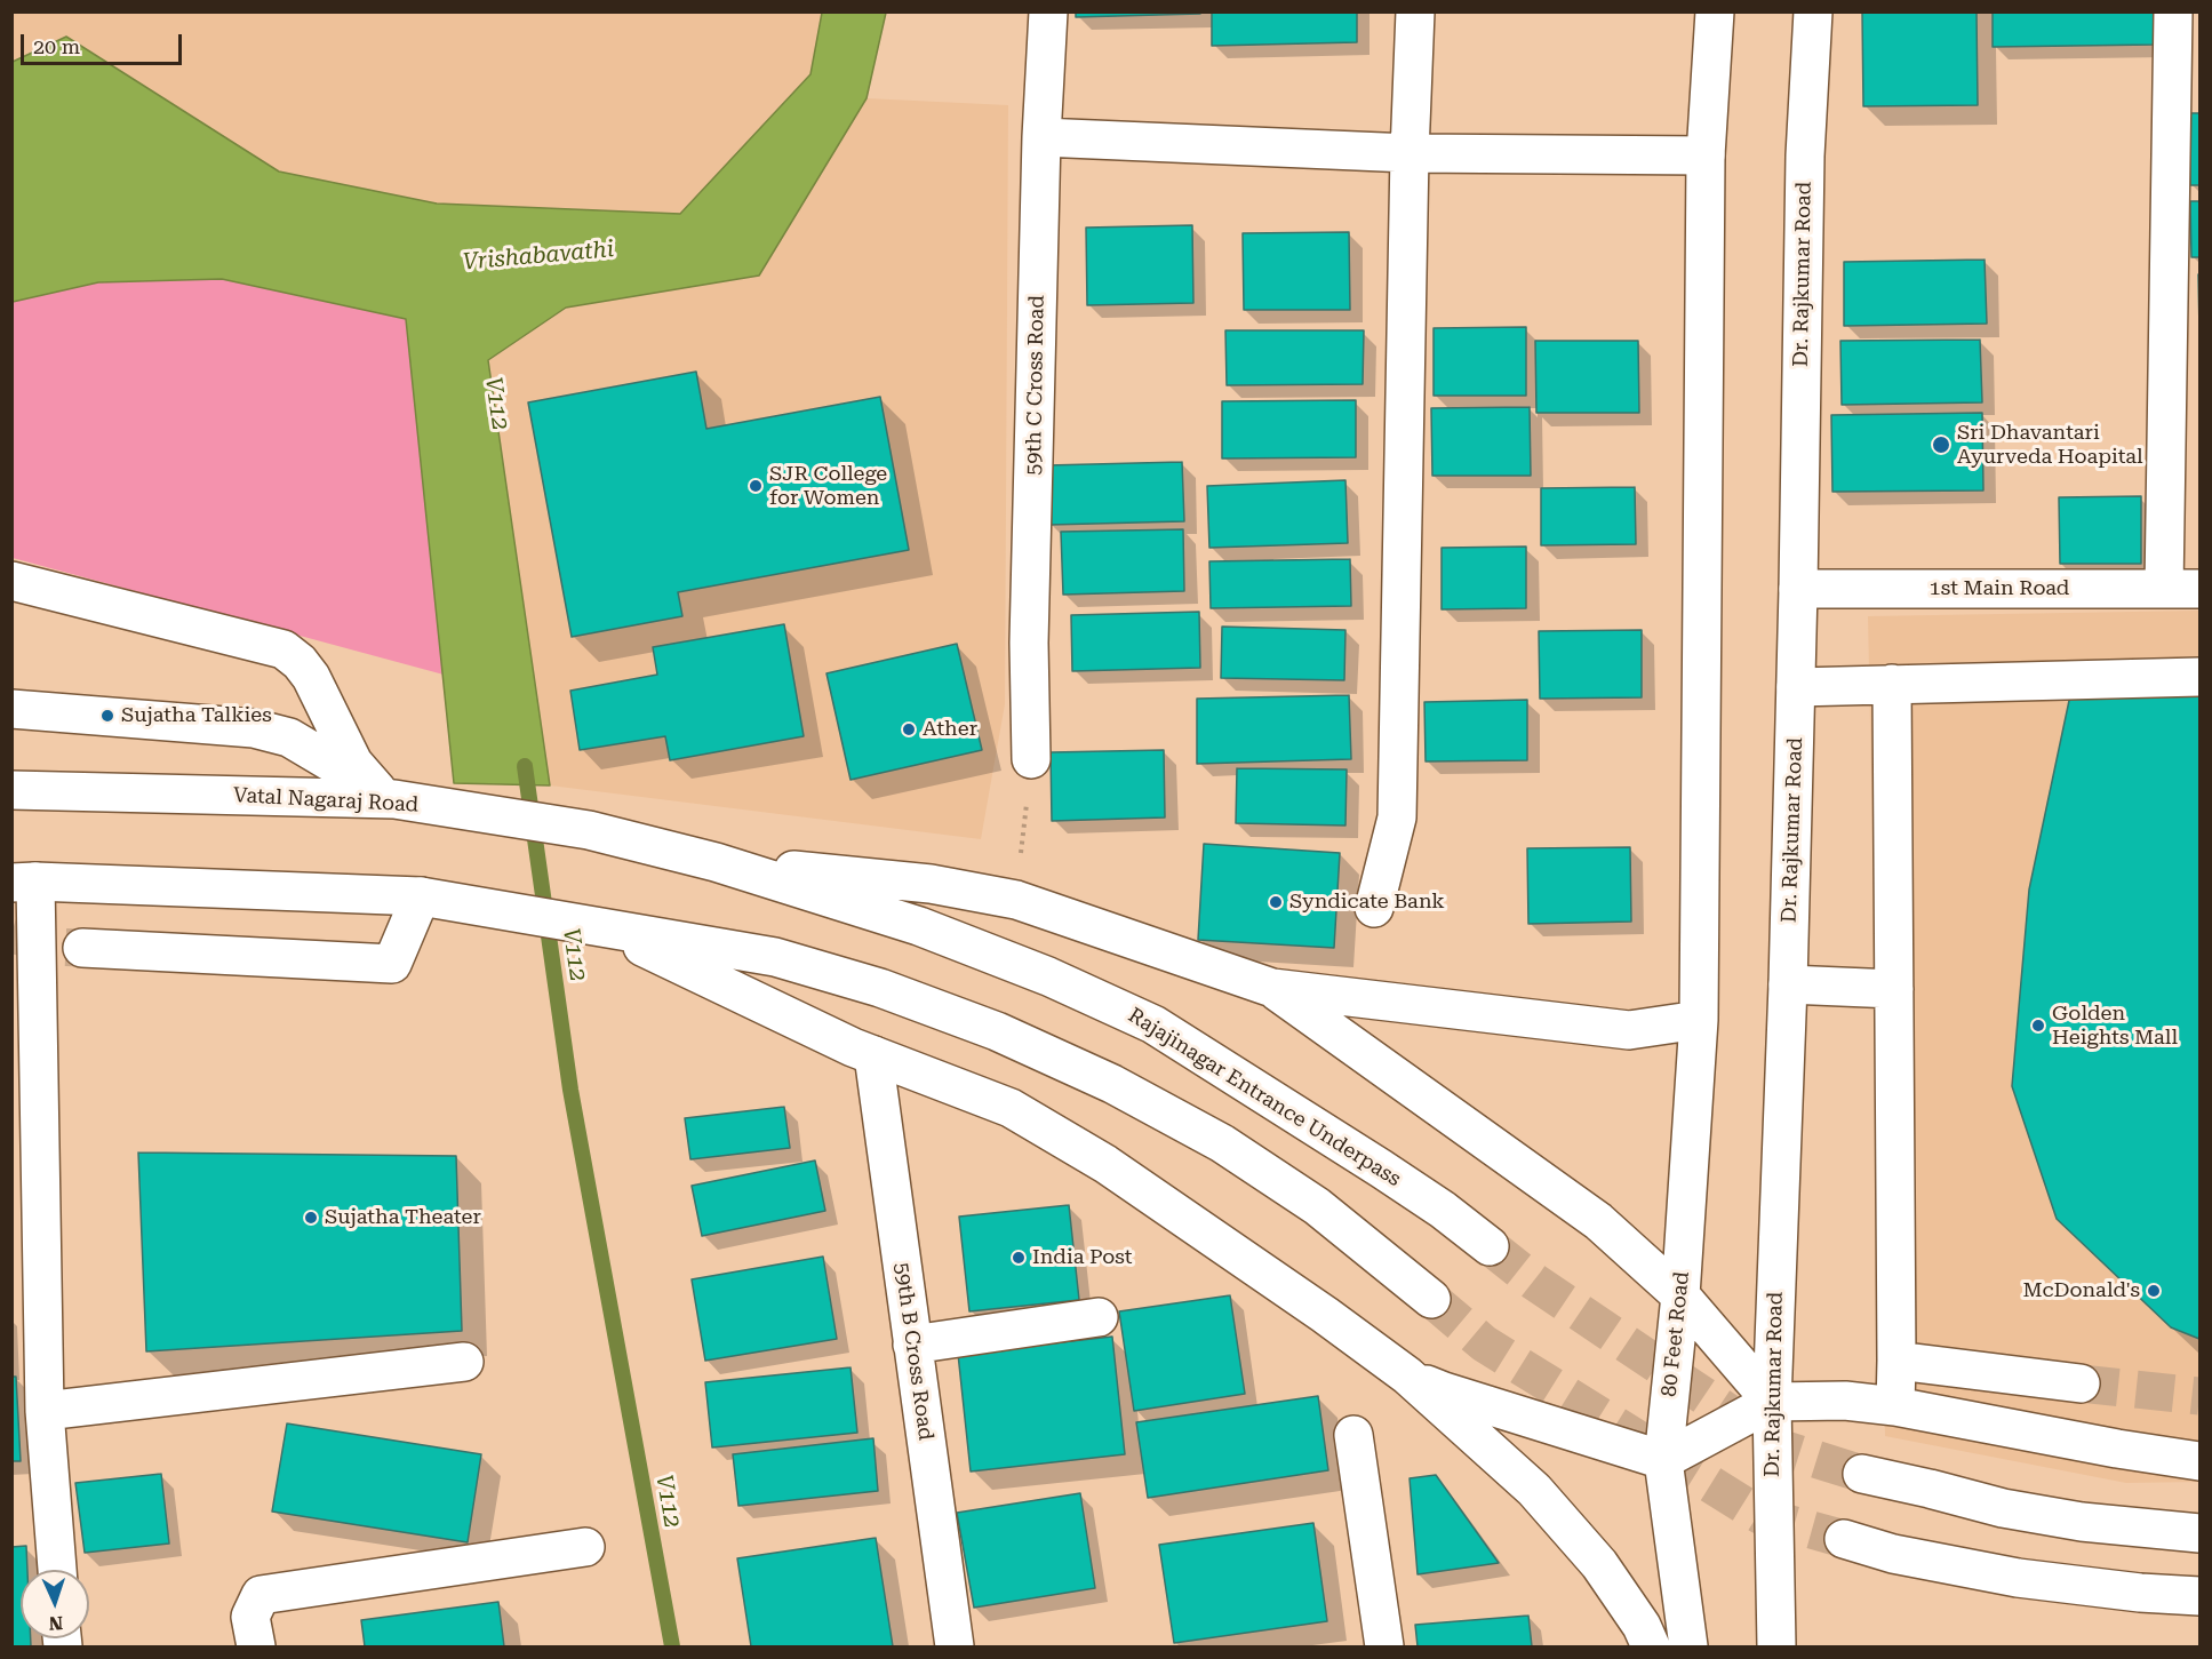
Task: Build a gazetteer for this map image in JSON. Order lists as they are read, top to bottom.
{
  "streets": {
    "main road": [
      "Dr. Rajkumar Road",
      "59th C Cross Road",
      "1st Main Road",
      "Vatal Nagaraj Road",
      "Rajajinagar Entrance Underpass",
      "80 Feet Road",
      "59th B Cross Road"
    ]
  },
  "crossings": [
    ["Dr. Rajkumar Road", "1st Main Road"],
    ["Vatal Nagaraj Road", "Rajajinagar Entrance Underpass"]
  ],
  "water": ["Vrishabavathi", "V112"],
  "places": [
    "Sri Dhavantari Ayurveda Hoapital",
    "SJR College for Women",
    "Sujatha Talkies",
    "Ather",
    "Syndicate Bank",
    "Golden Heights Mall",
    "Sujatha Theater",
    "India Post",
    "McDonald's"
  ],
  "scale_bar": "20 m",
  "north": "bottom"
}
